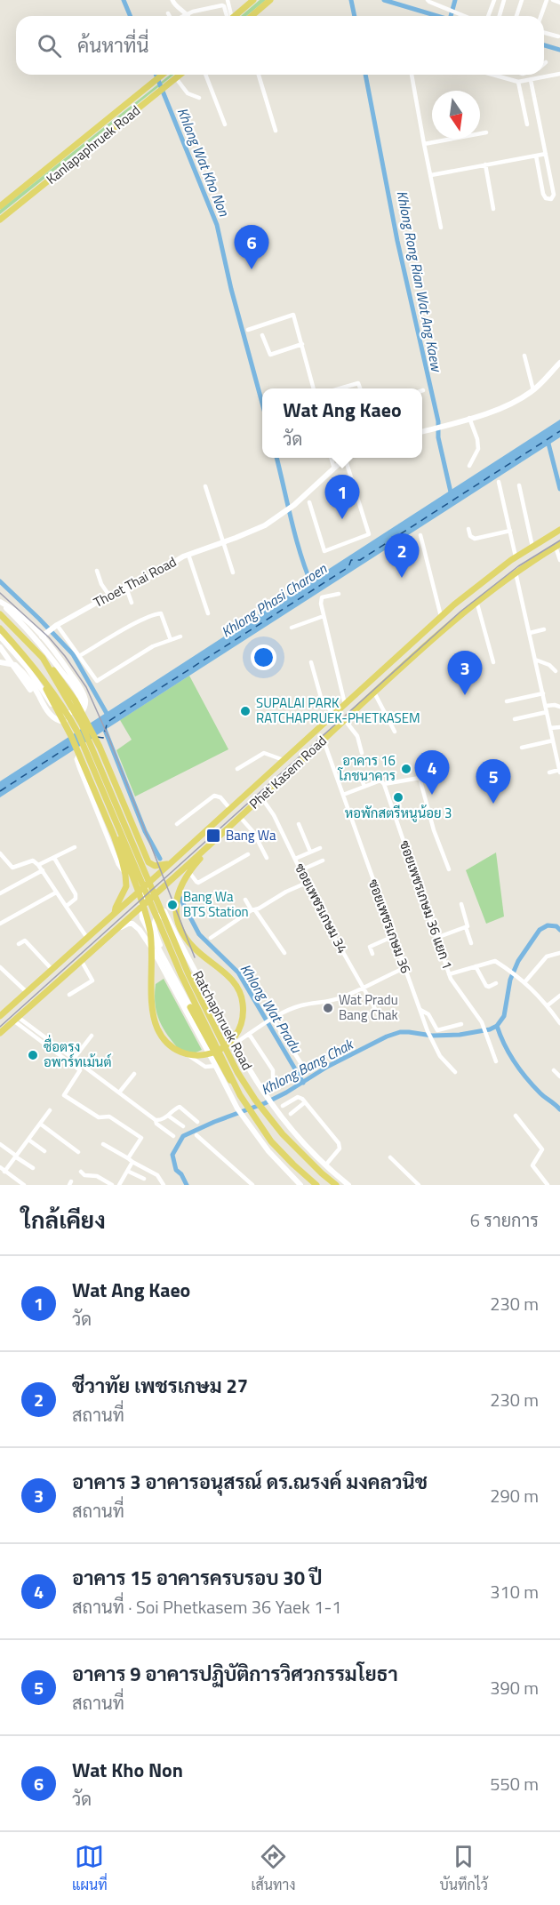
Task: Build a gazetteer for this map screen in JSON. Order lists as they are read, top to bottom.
{
  "streets": {
    "main road": [
      "Kanlapaphruek Road",
      "Thoet Thai Road",
      "Phet Kasem Road",
      "Ratchaphruek Road"
    ],
    "street": ["ซอยเพชรเกษม 36 แยก 1", "ซอยเพชรเกษม 34", "ซอยเพชรเกษม 36"]
  },
  "crossings": [
    ["Phet Kasem Road", "ซอยเพชรเกษม 34"],
    ["Phet Kasem Road", "ซอยเพชรเกษม 36"],
    ["Phet Kasem Road", "Ratchaphruek Road"]
  ],
  "water": [
    "Khlong Wat Kho Non",
    "Khlong Rong Rian Wat Ang Kaew",
    "Khlong Phasi Charoen",
    "Khlong Wat Pradu",
    "Khlong Bang Chak"
  ],
  "places": {
    "other": [
      "SUPALAI PARK RATCHAPRUEK-PHETKASEM",
      "อาคาร 16 โภชนาคาร",
      "หอพักสตรีหนูน้อย 3",
      "Bang Wa BTS Station",
      "Wat Pradu Bang Chak",
      "ซื่อตรง อพาร์ทเม้นต์"
    ],
    "transit": ["Bang Wa"]
  },
  "north": "bottom",
  "page": {
    "search": "ค้นหาที่นี่",
    "pins": [
      "6",
      "1",
      "2",
      "3",
      "4",
      "5"
    ],
    "popup": ["Wat Ang Kaeo", "วัด"],
    "heading": ["ใกล้เคียง", "6 รายการ"],
    "list": [
      {
        "mark": "1",
        "name": "Wat Ang Kaeo",
        "note": "วัด",
        "value": "230 m"
      },
      {
        "mark": "2",
        "name": "ชีวาทัย เพชรเกษม 27",
        "note": "สถานที่",
        "value": "230 m"
      },
      {
        "mark": "3",
        "name": "อาคาร 3 อาคารอนุสรณ์ ดร.ณรงค์ มงคลวนิช",
        "note": "สถานที่",
        "value": "290 m"
      },
      {
        "mark": "4",
        "name": "อาคาร 15 อาคารครบรอบ 30 ปี",
        "note": "สถานที่ · Soi Phetkasem 36 Yaek 1-1",
        "value": "310 m"
      },
      {
        "mark": "5",
        "name": "อาคาร 9 อาคารปฏิบัติการวิศวกรรมโยธา",
        "note": "สถานที่",
        "value": "390 m"
      },
      {
        "mark": "6",
        "name": "Wat Kho Non",
        "note": "วัด",
        "value": "550 m"
      }
    ],
    "nav": ["แผนที่", "เส้นทาง", "บันทึกไว้"]
  }
}
